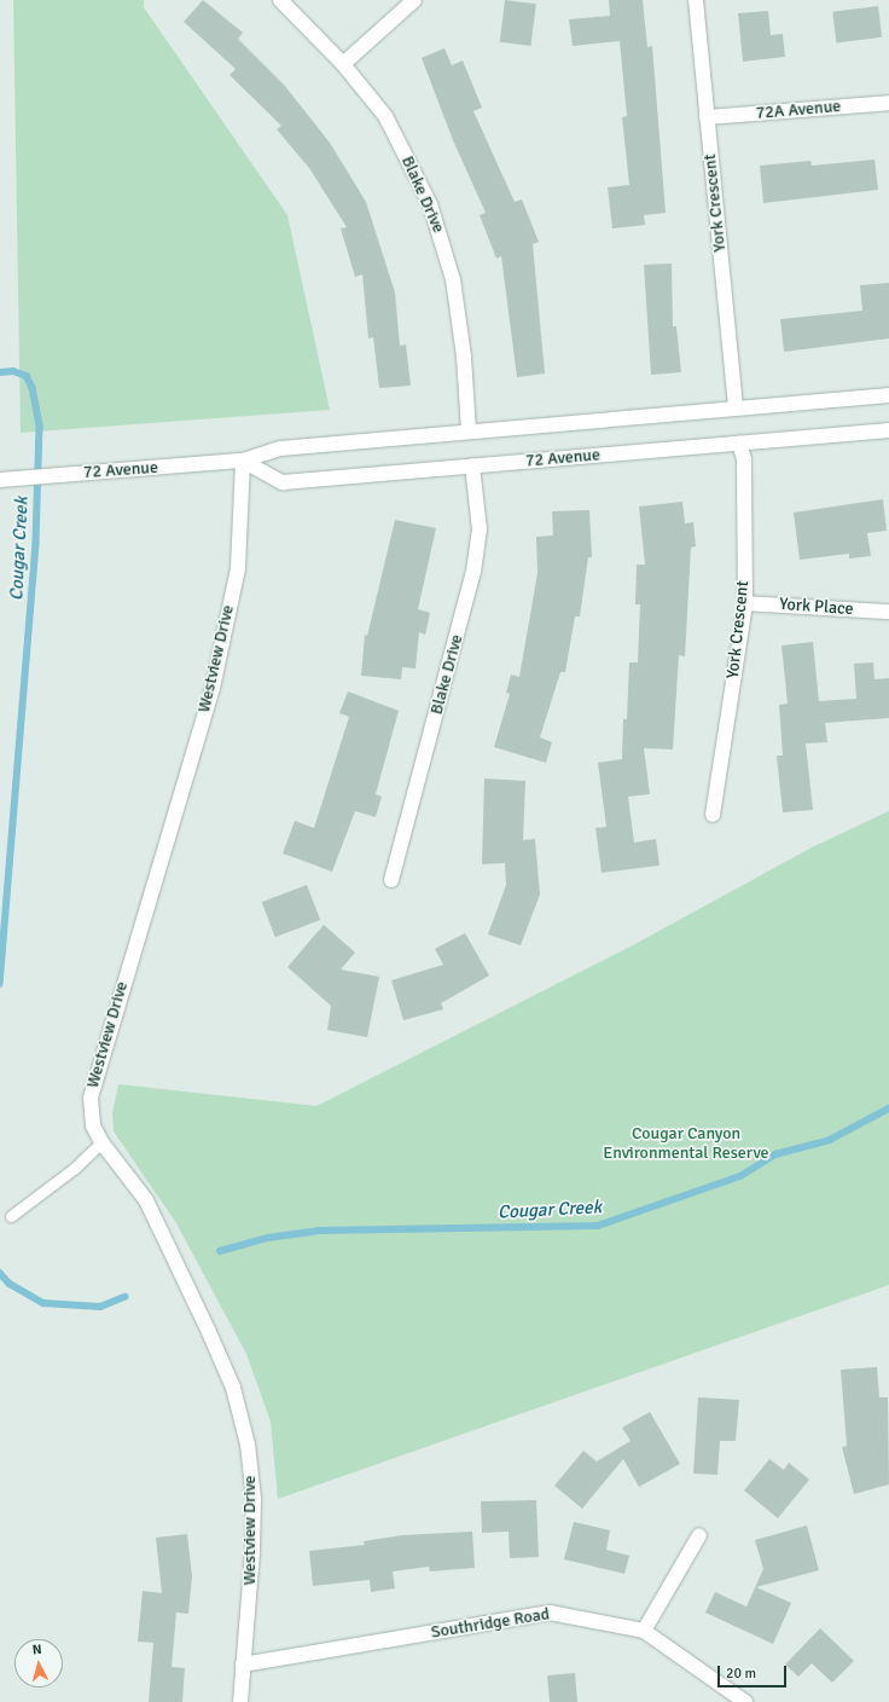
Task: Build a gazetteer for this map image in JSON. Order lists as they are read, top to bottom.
{
  "streets": {
    "street": [
      "72A Avenue",
      "Blake Drive",
      "York Crescent",
      "72 Avenue",
      "York Place",
      "Westview Drive",
      "Southridge Road"
    ]
  },
  "crossings": [
    ["72A Avenue", "York Crescent"],
    ["Blake Drive", "72 Avenue"],
    ["York Crescent", "72 Avenue"],
    ["York Crescent", "York Place"],
    ["72 Avenue", "Westview Drive"],
    ["Westview Drive", "Southridge Road"]
  ],
  "water": ["Cougar Creek"],
  "parks": ["Cougar Canyon Environmental Reserve"],
  "scale_bar": "20 m",
  "north": "top"
}
